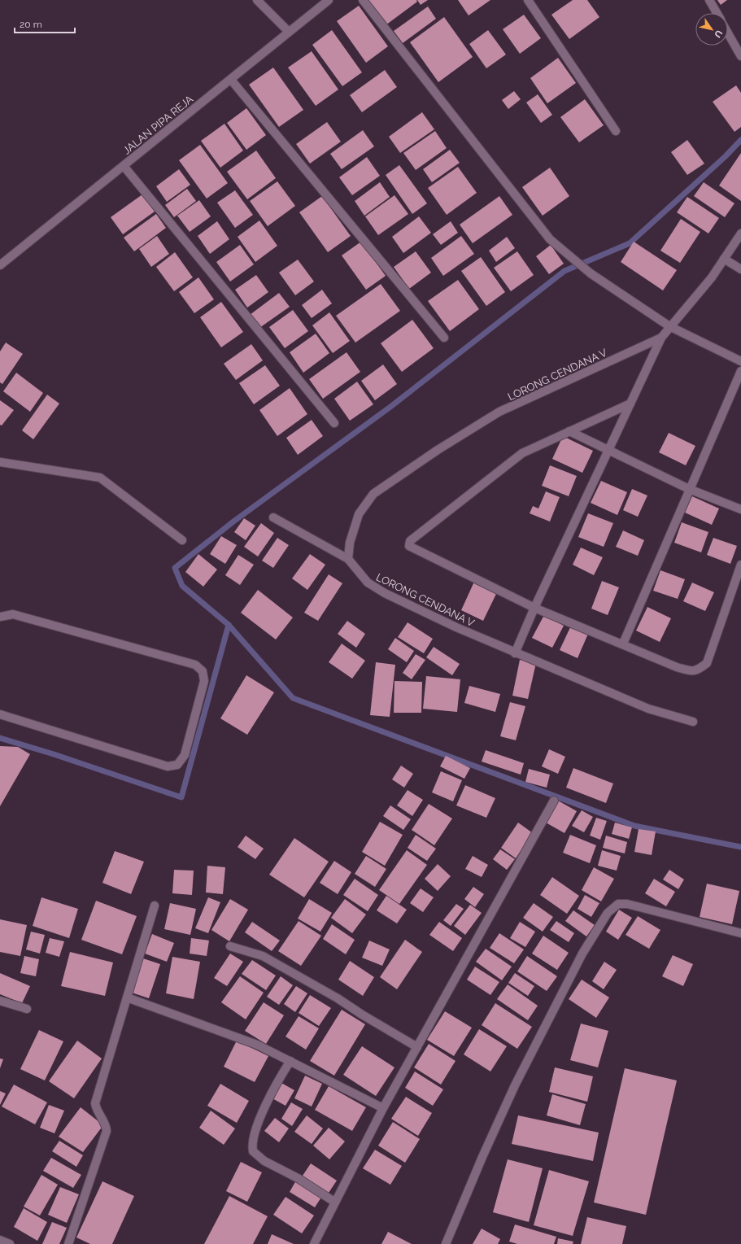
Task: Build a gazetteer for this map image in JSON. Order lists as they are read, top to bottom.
{
  "streets": {
    "street": ["JALAN PIPA REJA", "LORONG CENDANA V"]
  },
  "scale_bar": "20 m",
  "north": "bottom right"
}
